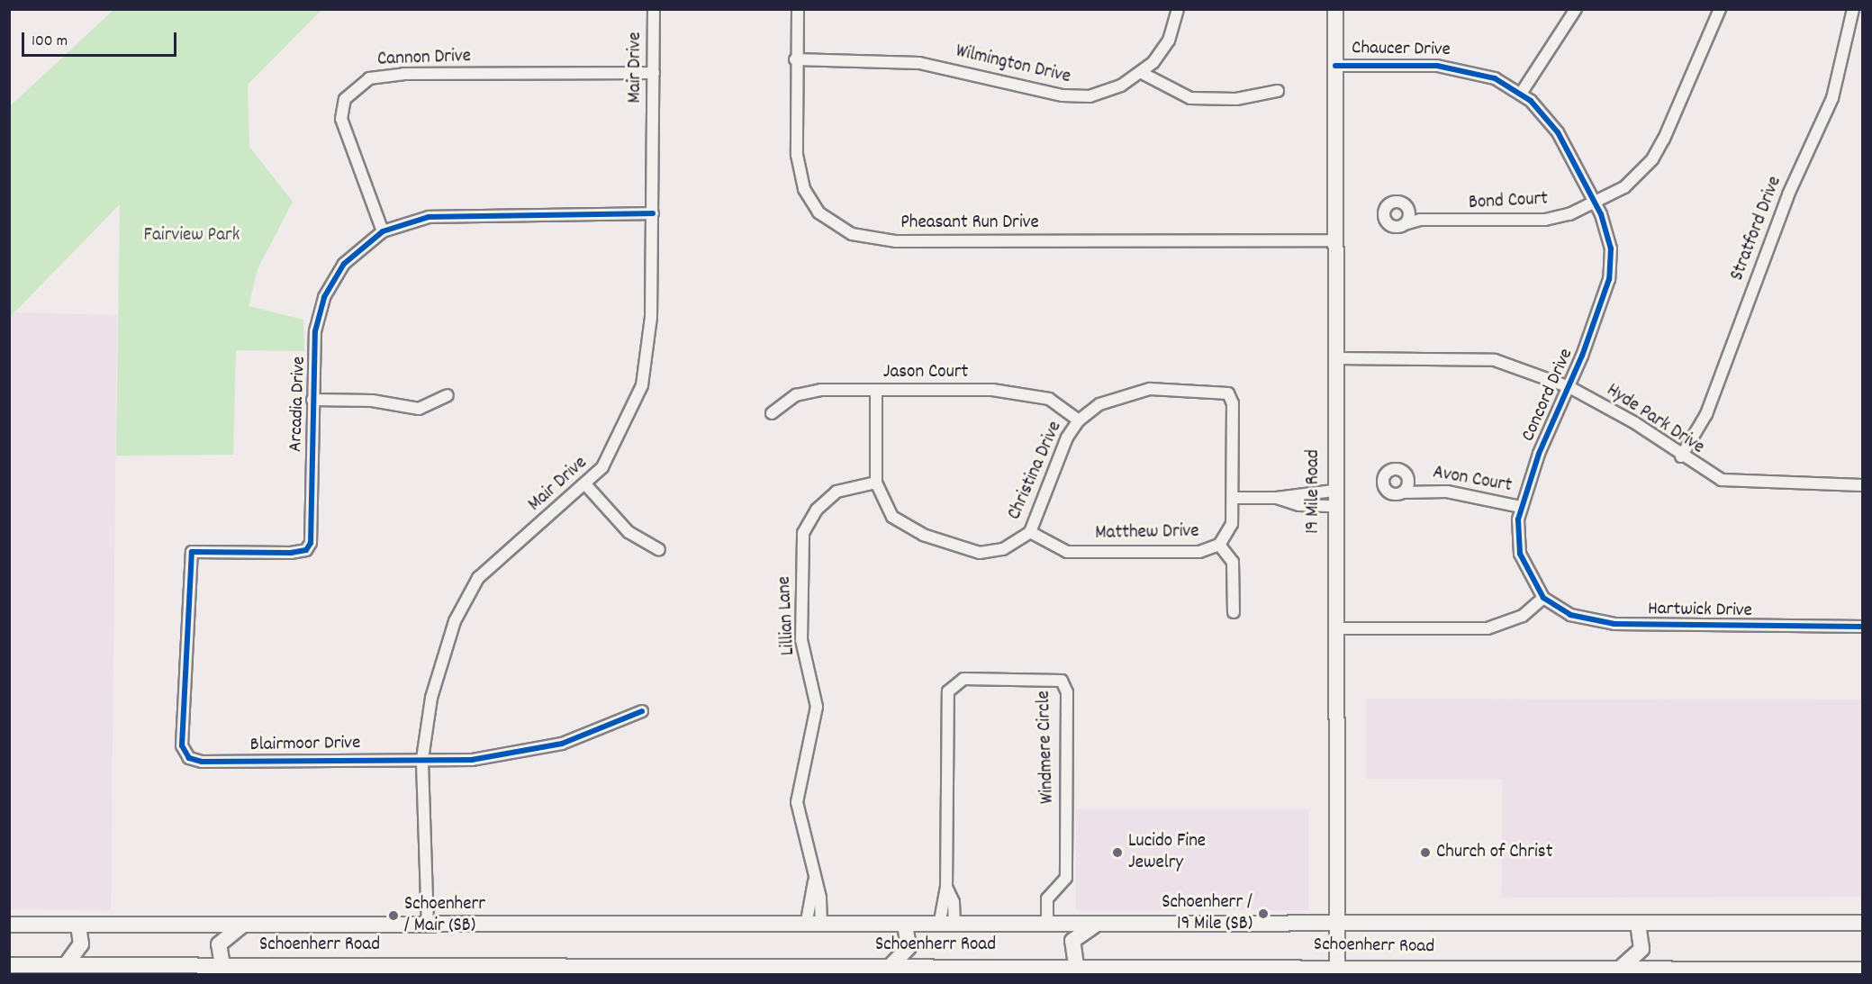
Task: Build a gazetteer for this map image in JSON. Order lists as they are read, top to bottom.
{
  "streets": {
    "main road": ["19 Mile Road", "Schoenherr Road"],
    "street": [
      "Chaucer Drive",
      "Cannon Drive",
      "Wilmington Drive",
      "Mair Drive",
      "Bond Court",
      "Pheasant Run Drive",
      "Stratford Drive",
      "Jason Court",
      "Concord Drive",
      "Arcadia Drive",
      "Hyde Park Drive",
      "Christina Drive",
      "Avon Court",
      "Matthew Drive",
      "Hartwick Drive",
      "Lillian Lane",
      "Blairmoor Drive",
      "Windmere Circle"
    ]
  },
  "crossings": [
    ["Chaucer Drive", "Bond Court"],
    ["Chaucer Drive", "Concord Drive"],
    ["Chaucer Drive", "19 Mile Road"],
    ["Cannon Drive", "Mair Drive"],
    ["Cannon Drive", "Arcadia Drive"],
    ["Wilmington Drive", "Pheasant Run Drive"],
    ["Mair Drive", "Arcadia Drive"],
    ["Mair Drive", "Blairmoor Drive"],
    ["Mair Drive", "Schoenherr Road"],
    ["Bond Court", "Concord Drive"],
    ["Pheasant Run Drive", "19 Mile Road"],
    ["Stratford Drive", "Hyde Park Drive"],
    ["Jason Court", "Christina Drive"],
    ["Concord Drive", "Hyde Park Drive"],
    ["Concord Drive", "Avon Court"],
    ["Concord Drive", "Hartwick Drive"],
    ["Arcadia Drive", "Blairmoor Drive"],
    ["Hyde Park Drive", "19 Mile Road"],
    ["Christina Drive", "Matthew Drive"],
    ["Christina Drive", "Lillian Lane"],
    ["19 Mile Road", "Schoenherr Road"],
    ["Lillian Lane", "Schoenherr Road"],
    ["Windmere Circle", "Schoenherr Road"]
  ],
  "parks": ["Fairview Park"],
  "places": [
    "Lucido Fine Jewelry",
    "Church of Christ",
    "Schoenherr / 19 Mile (SB)",
    "Schoenherr / Mair (SB)"
  ],
  "scale_bar": "100 m"
}
